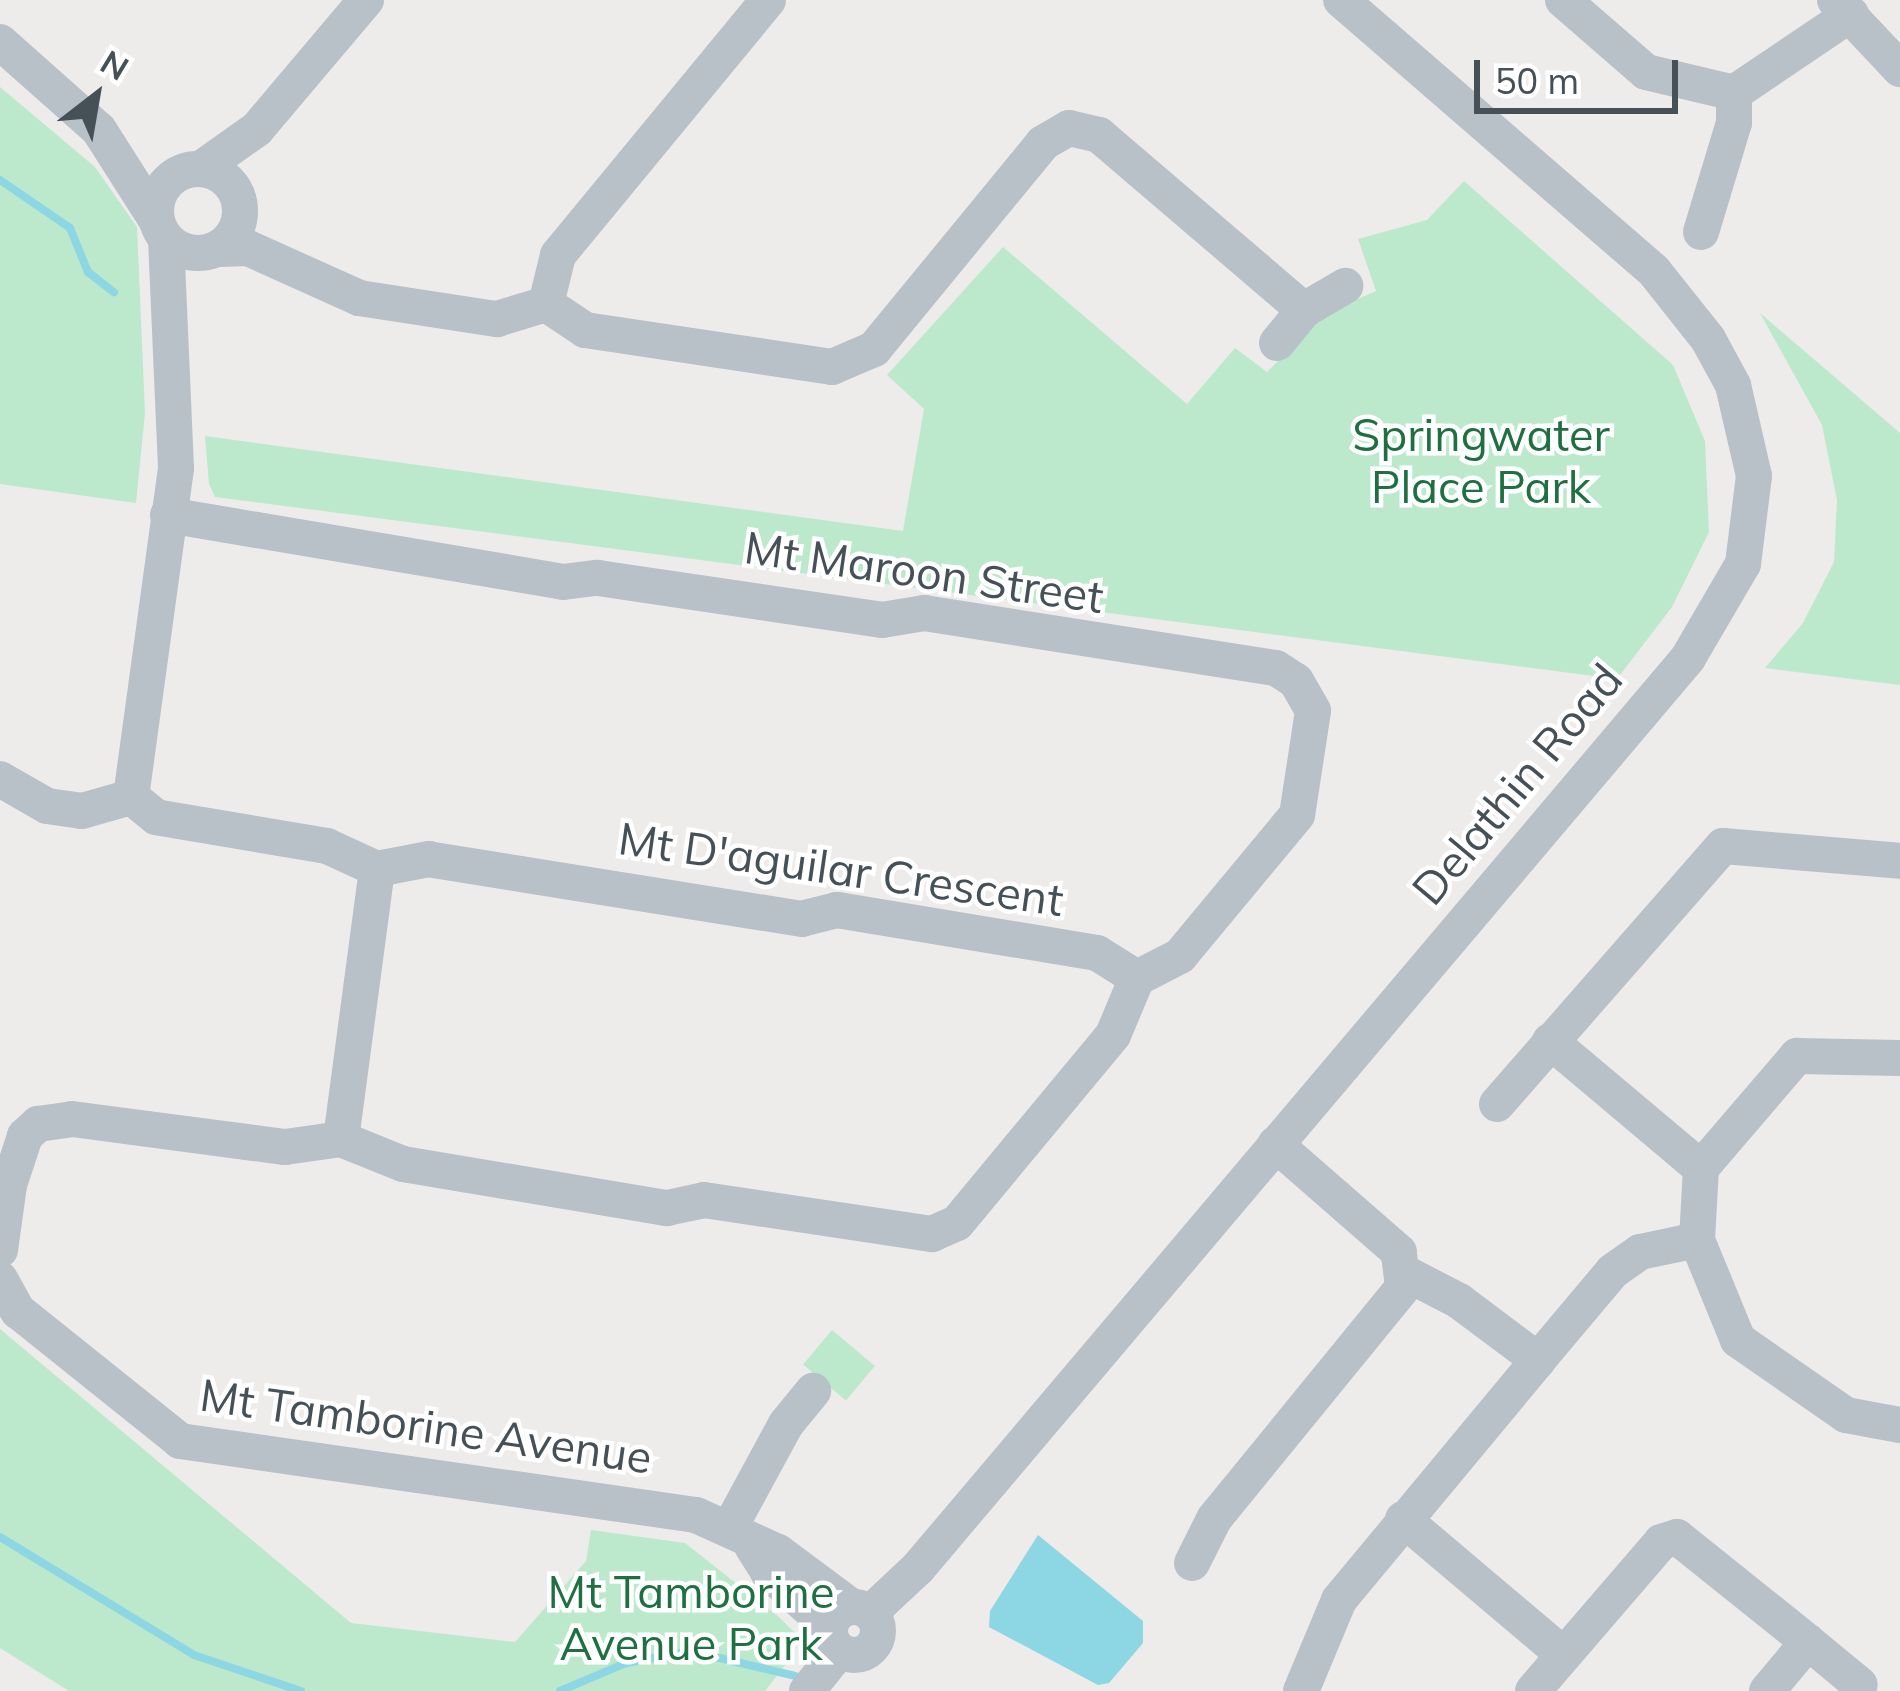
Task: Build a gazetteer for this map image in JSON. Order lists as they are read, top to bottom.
{
  "streets": {
    "street": [
      "Mt Maroon Street",
      "Delathin Road",
      "Mt D'aguilar Crescent",
      "Mt Tamborine Avenue"
    ]
  },
  "crossings": [
    ["Mt Maroon Street", "Mt D'aguilar Crescent"],
    ["Delathin Road", "Mt Tamborine Avenue"]
  ],
  "parks": ["Springwater Place Park", "Mt Tamborine Avenue Park"],
  "scale_bar": "50 m",
  "north": "top right"
}
